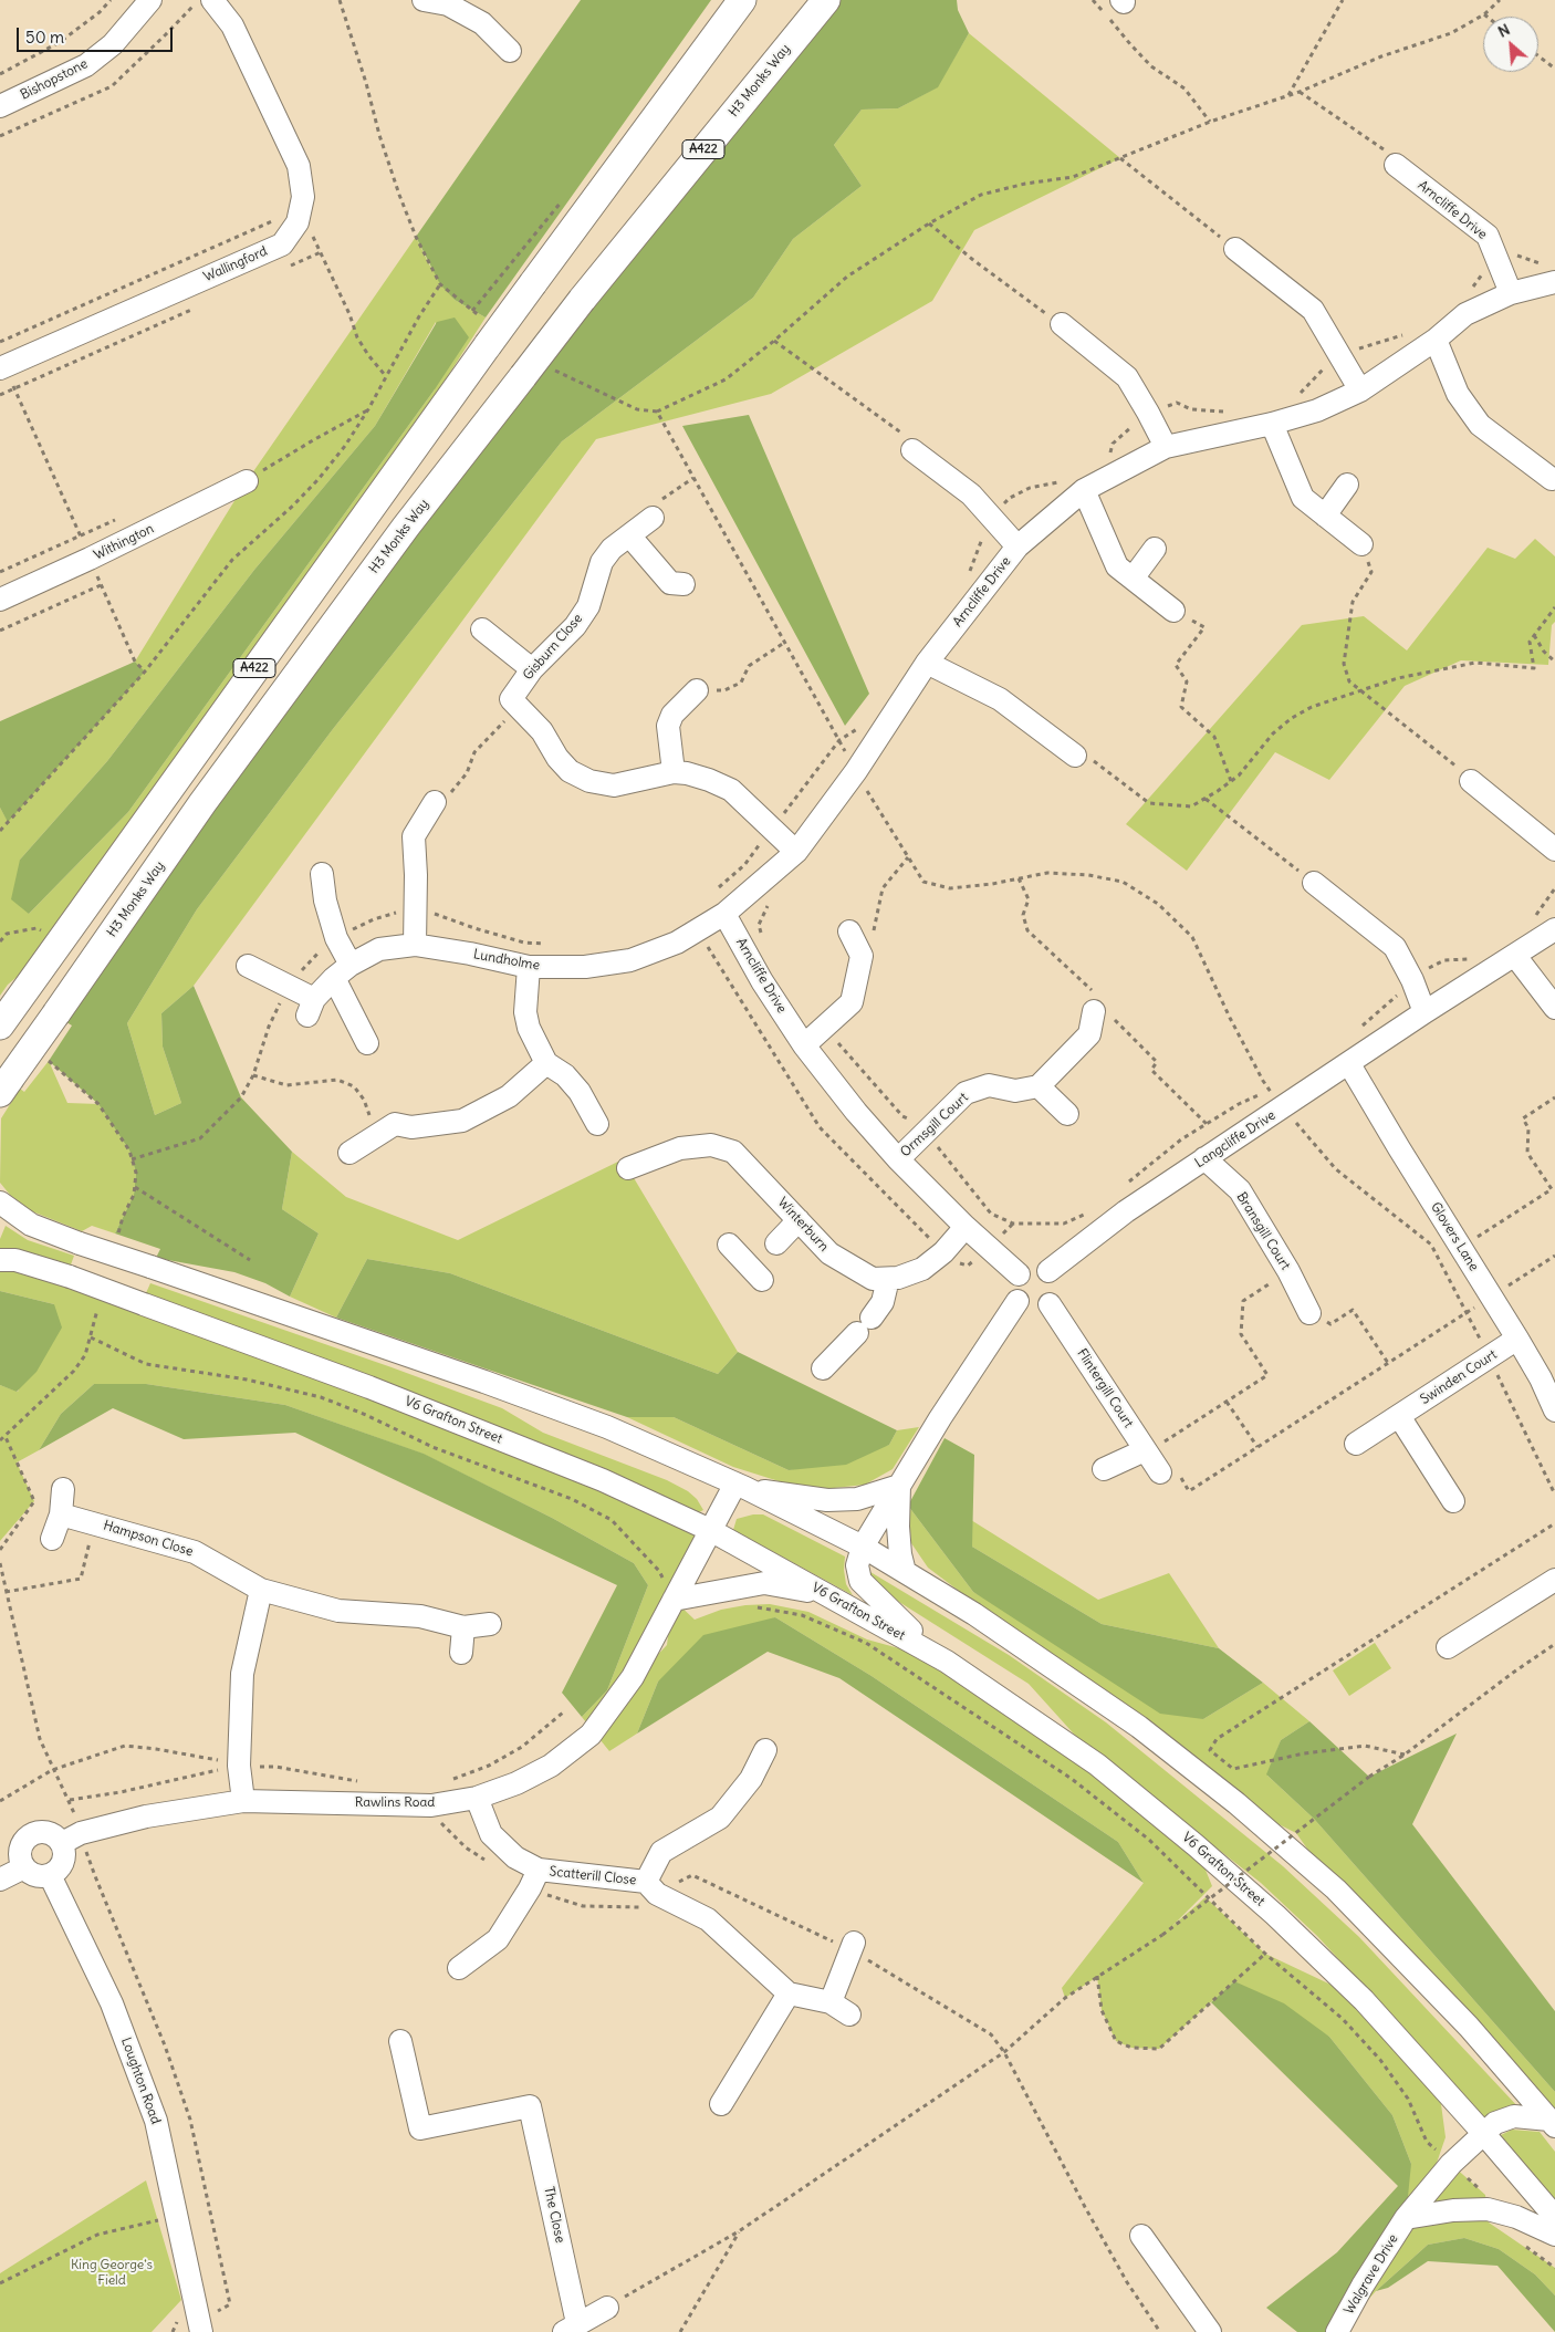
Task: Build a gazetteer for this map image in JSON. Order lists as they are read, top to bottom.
{
  "streets": {
    "main road": ["H3 Monks Way", "A422"],
    "street": [
      "Bishopstone",
      "Arncliffe Drive",
      "Wallingford",
      "Withington",
      "Gisburn Close",
      "Lundholme",
      "Ormsgill Court",
      "Langcliffe Drive",
      "Winterburn",
      "Bransgill Court",
      "Glovers Lane",
      "Swinden Court",
      "Flintergill Court",
      "V6 Grafton Street",
      "Hampson Close",
      "Rawlins Road",
      "Scatterill Close",
      "Loughton Road",
      "The Close",
      "Walgrave Drive"
    ]
  },
  "crossings": [
    ["Arncliffe Drive", "Lundholme"],
    ["Arncliffe Drive", "Ormsgill Court"],
    ["Arncliffe Drive", "Langcliffe Drive"],
    ["Arncliffe Drive", "Winterburn"],
    ["Arncliffe Drive", "Flintergill Court"],
    ["Langcliffe Drive", "Bransgill Court"],
    ["Langcliffe Drive", "Glovers Lane"],
    ["Langcliffe Drive", "Flintergill Court"],
    ["Glovers Lane", "Swinden Court"],
    ["V6 Grafton Street", "Rawlins Road"],
    ["V6 Grafton Street", "Walgrave Drive"],
    ["Rawlins Road", "Scatterill Close"],
    ["Rawlins Road", "Loughton Road"]
  ],
  "parks": ["King George's Field"],
  "scale_bar": "50 m",
  "north": "top left"
}
